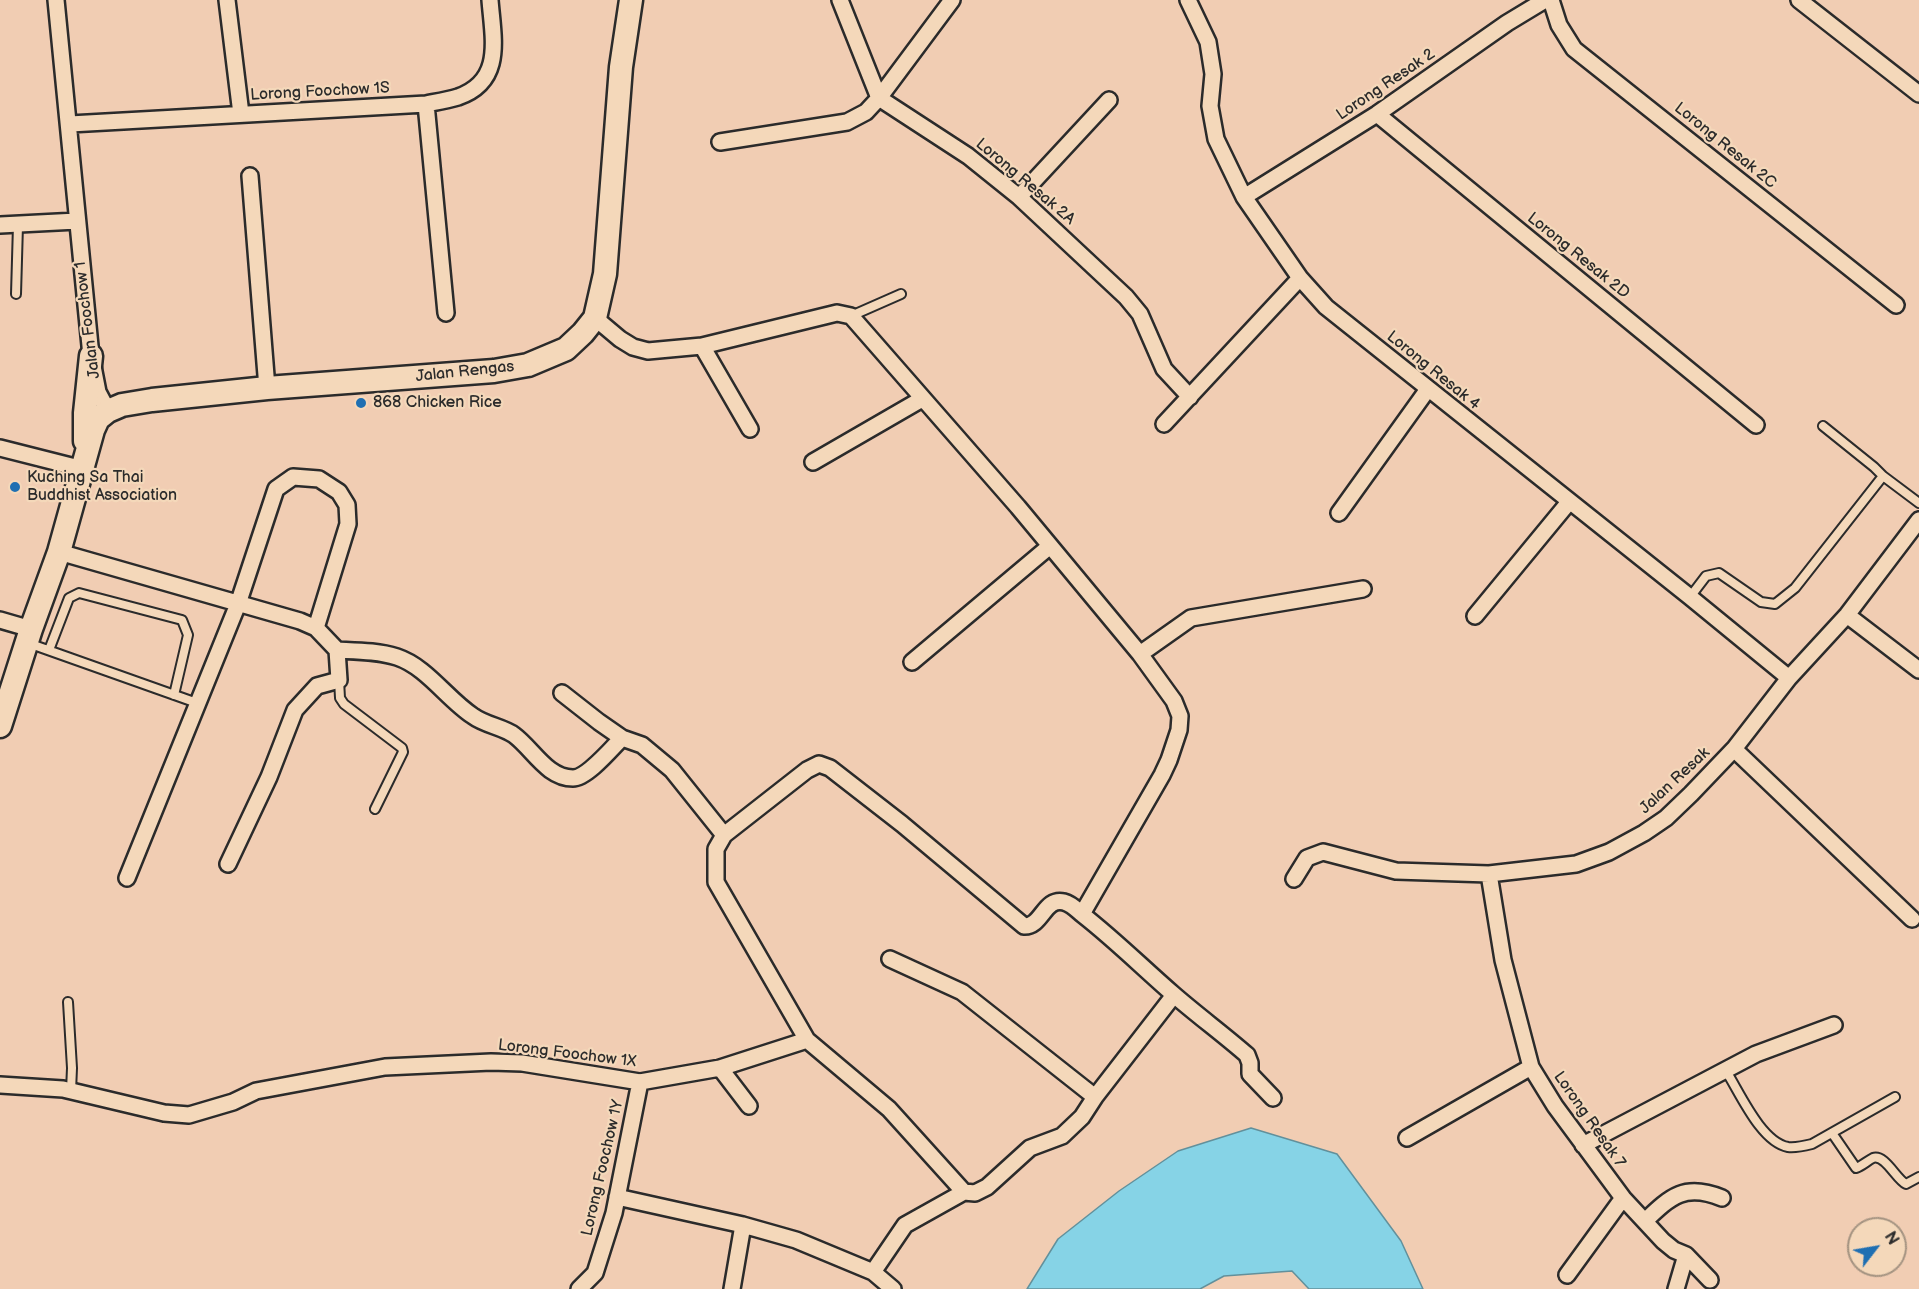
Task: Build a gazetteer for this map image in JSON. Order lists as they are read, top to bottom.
{
  "streets": {
    "street": [
      "Lorong Resak 2",
      "Lorong Foochow 1S",
      "Lorong Resak 2C",
      "Lorong Resak 2A",
      "Lorong Resak 2D",
      "Jalan Foochow 1",
      "Lorong Resak 4",
      "Jalan Rengas",
      "Jalan Resak",
      "Lorong Foochow 1X",
      "Lorong Resak 7",
      "Lorong Foochow 1Y"
    ]
  },
  "crossings": [
    ["Lorong Resak 2", "Lorong Resak 2D"],
    ["Lorong Resak 2", "Lorong Resak 4"],
    ["Lorong Foochow 1S", "Jalan Foochow 1"],
    ["Jalan Foochow 1", "Jalan Rengas"],
    ["Lorong Resak 4", "Jalan Resak"],
    ["Jalan Resak", "Lorong Resak 7"],
    ["Lorong Foochow 1X", "Lorong Foochow 1Y"]
  ],
  "places": ["868 Chicken Rice", "Kuching Sa Thai Buddhist Association"],
  "north": "top right"
}
